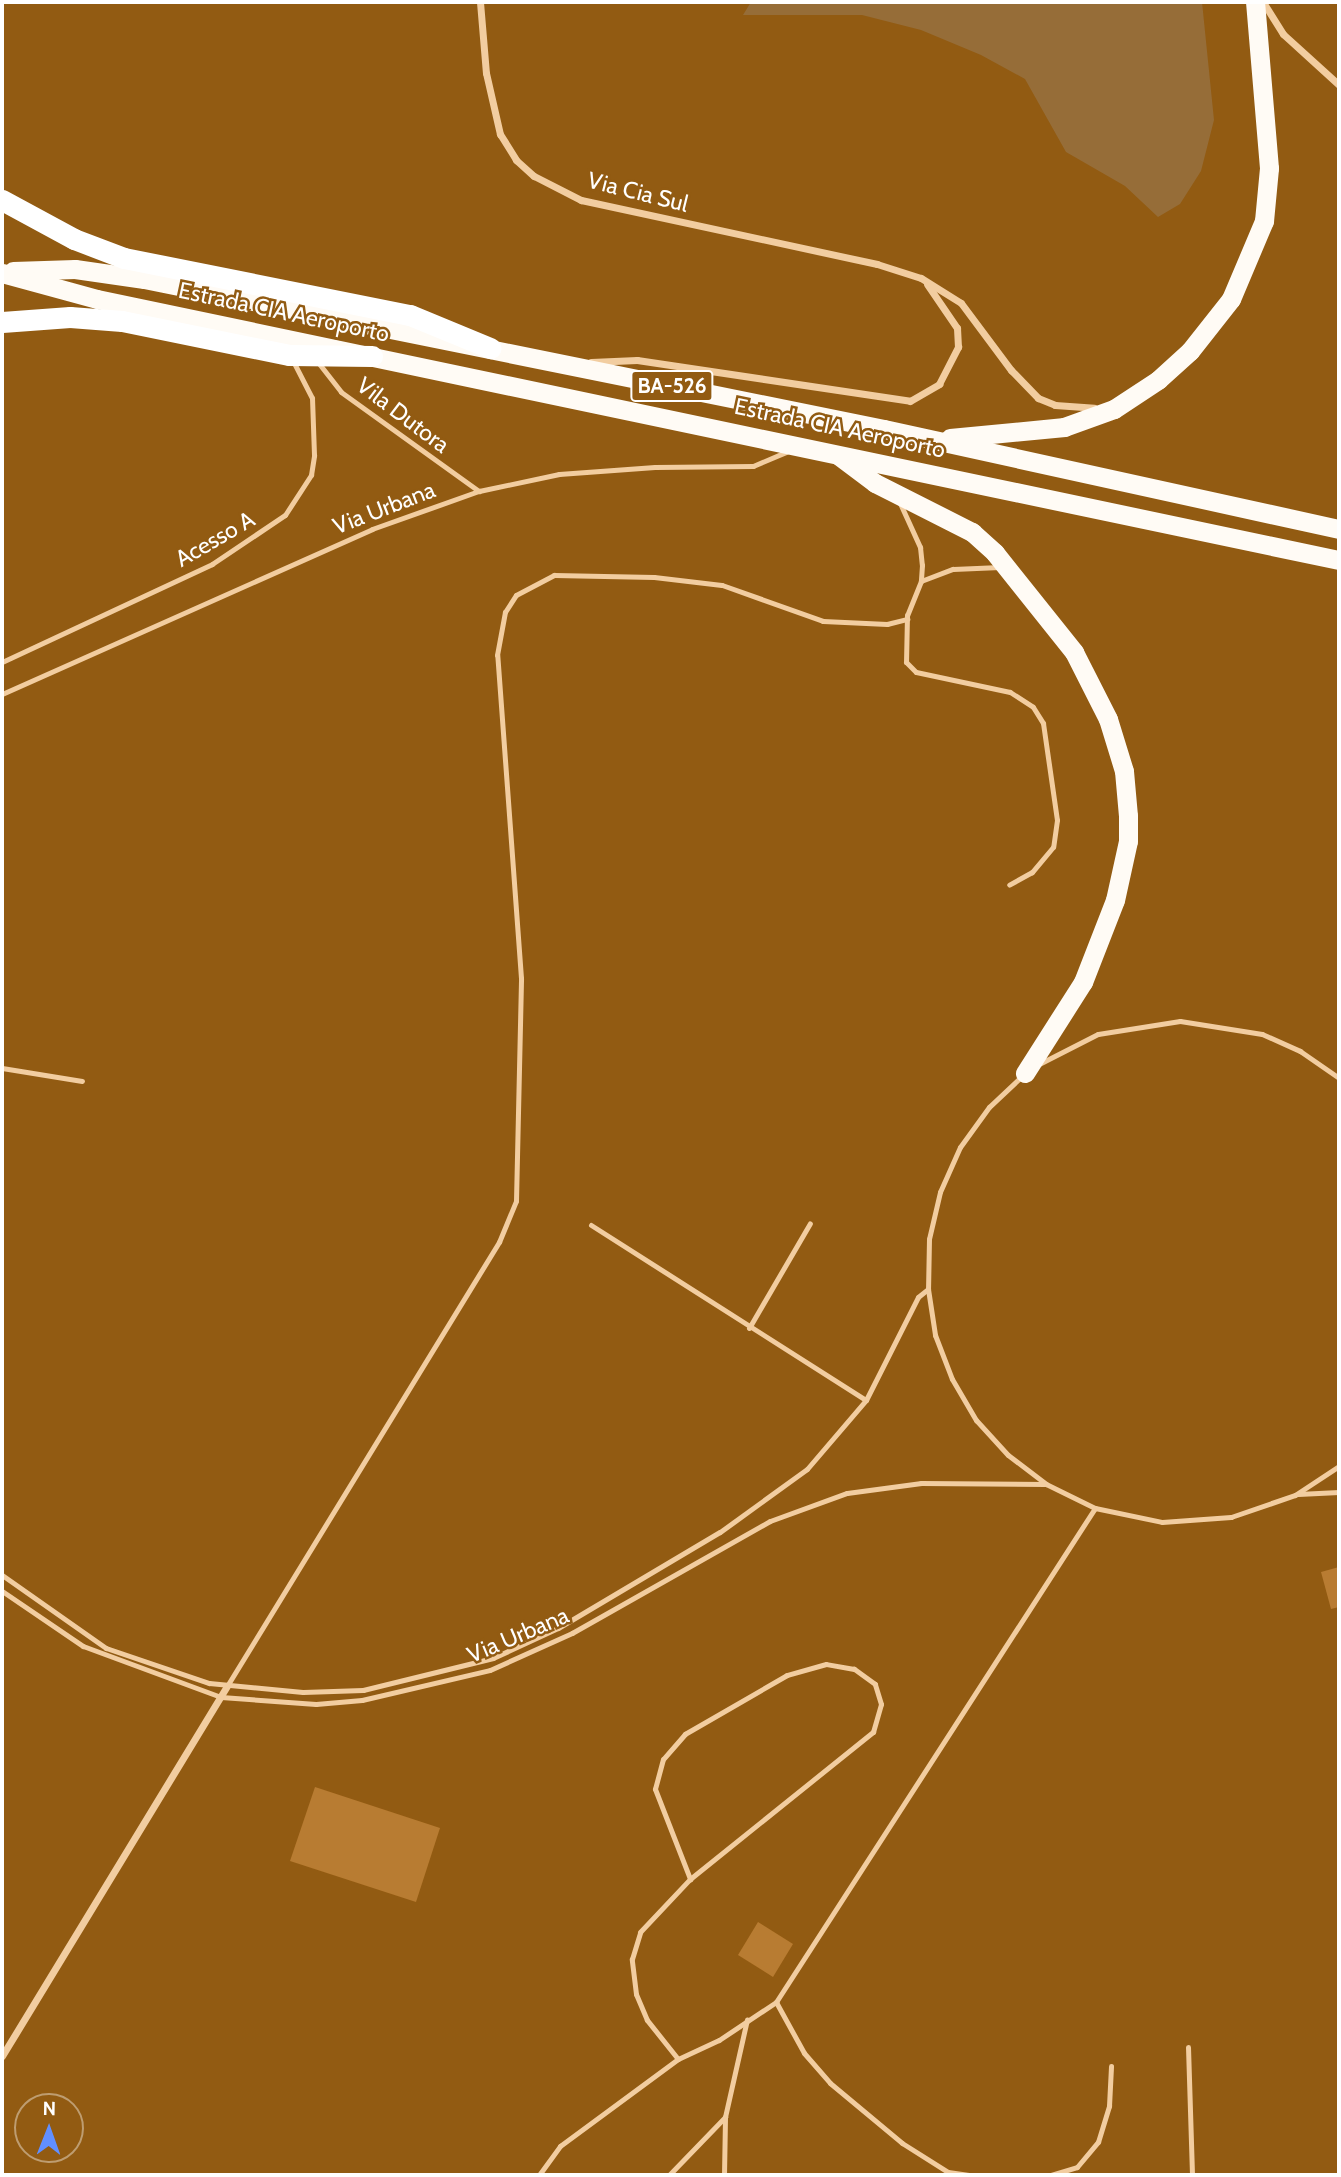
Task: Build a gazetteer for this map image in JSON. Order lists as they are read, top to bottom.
{
  "streets": {
    "highway": ["Estrada CIA Aeroporto", "BA-526"],
    "street": ["Via Cia Sul"],
    "lane": ["Vila Dutora", "Via Urbana", "Acesso A"]
  },
  "crossings": [
    ["Estrada CIA Aeroporto", "Via Urbana"],
    ["Vila Dutora", "Via Urbana"]
  ],
  "north": "top"
}
